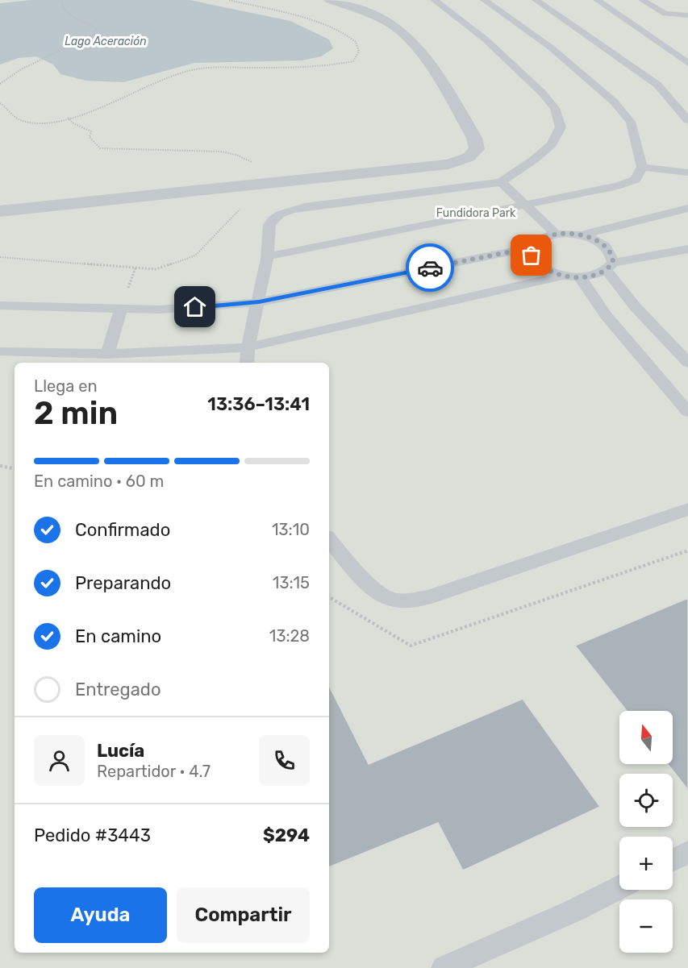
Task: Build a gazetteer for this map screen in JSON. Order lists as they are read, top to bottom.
{
  "water": ["Lago Aceración"],
  "parks": ["Fundidora Park"],
  "north": "top",
  "page": {
    "heading": ["2 min", "Llega en", "13:36–13:41"],
    "panel": [
      "Lucía",
      "Repartidor · 4.7",
      "Pedido #3443",
      "$294"
    ],
    "bar": "En camino · 60 m",
    "list": [
      ["Confirmado", "13:10"],
      ["Preparando", "13:15"],
      ["En camino", "13:28"],
      "Entregado"
    ],
    "map_buttons": ["+", "−"],
    "buttons": ["Ayuda", "Compartir"]
  }
}
